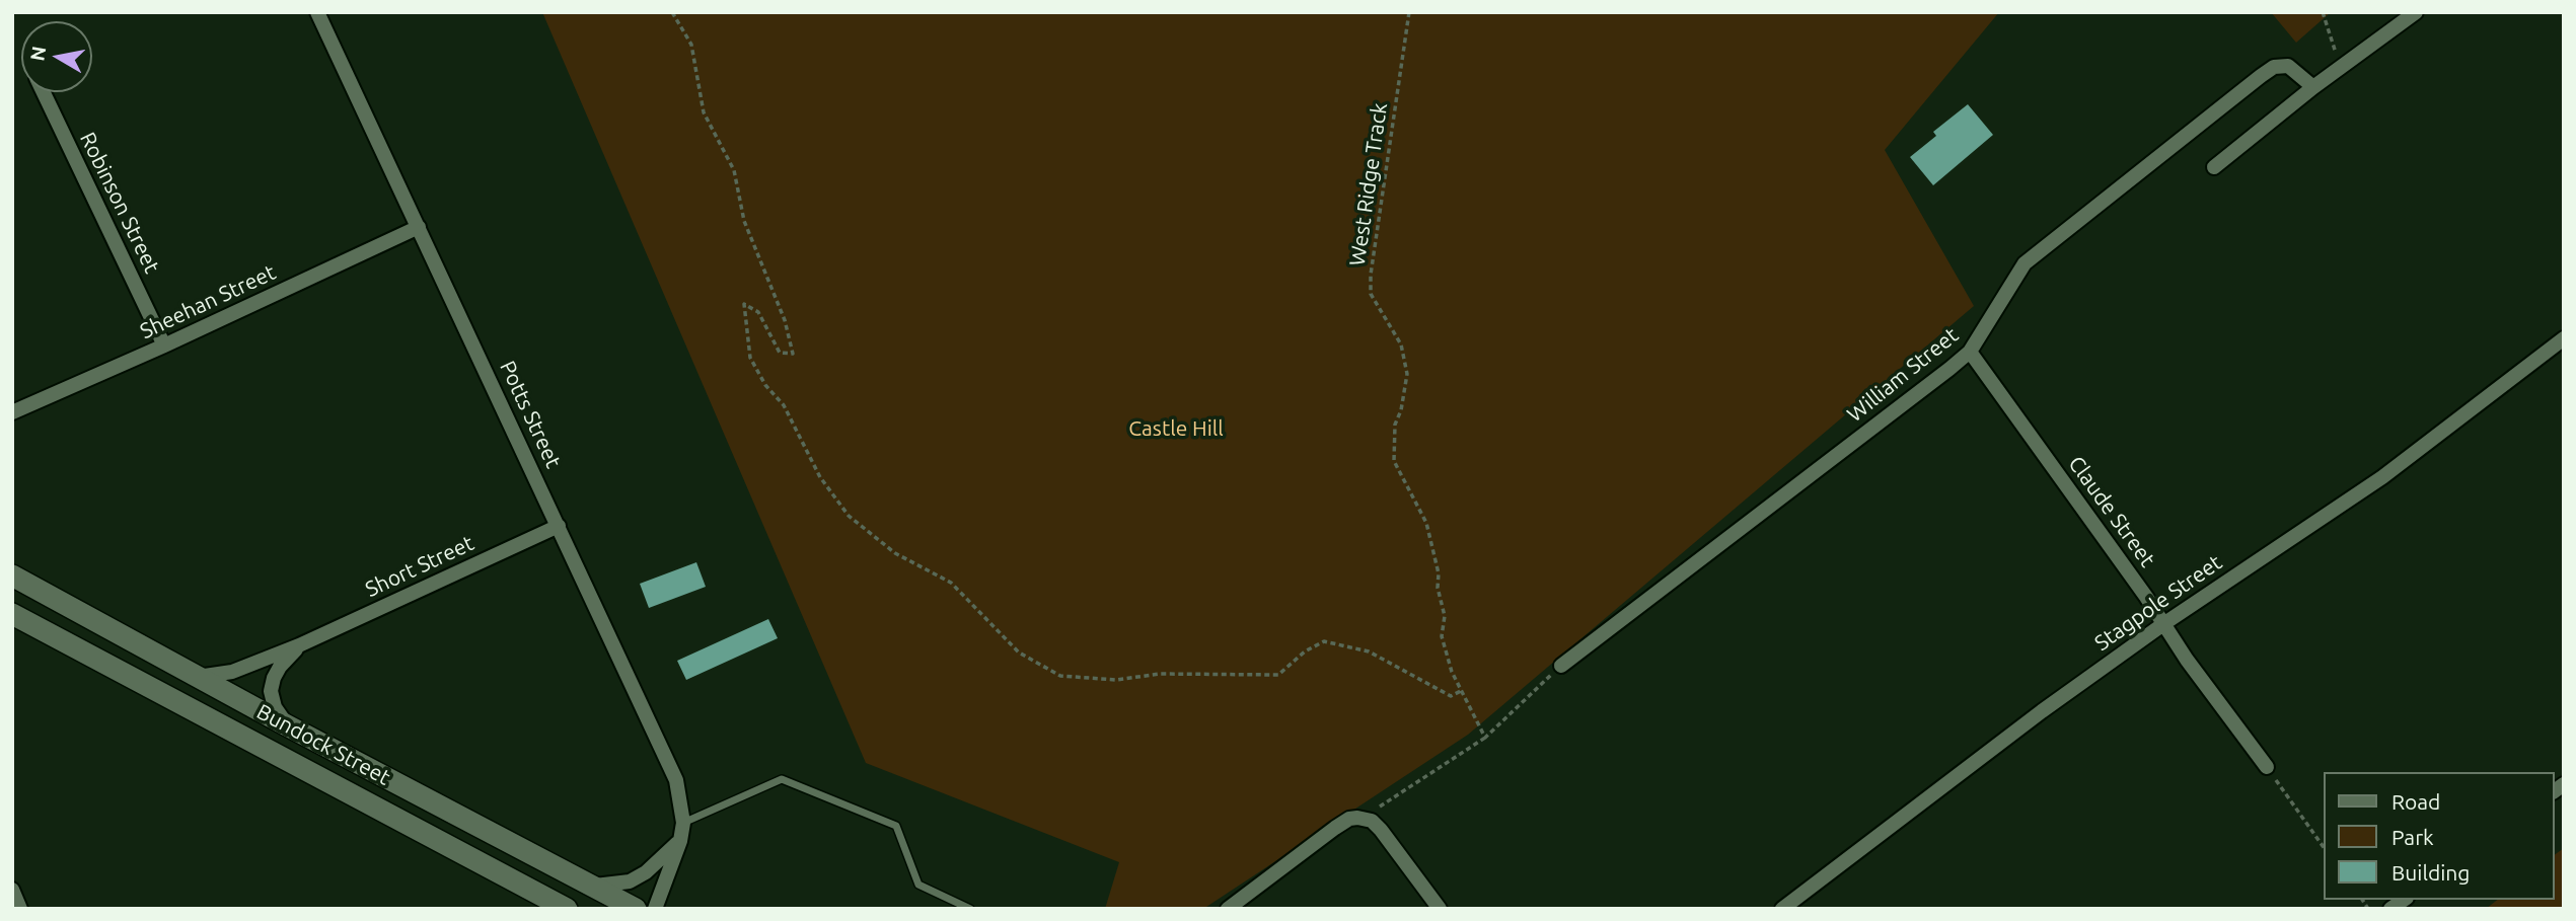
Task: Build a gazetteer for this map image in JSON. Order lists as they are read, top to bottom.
{
  "streets": {
    "main road": ["Bundock Street"],
    "street": [
      "Robinson Street",
      "Sheehan Street",
      "William Street",
      "Potts Street",
      "Claude Street",
      "Short Street",
      "Stagpole Street"
    ],
    "path": ["West Ridge Track"]
  },
  "crossings": [
    ["Robinson Street", "Sheehan Street"],
    ["Sheehan Street", "Potts Street"],
    ["William Street", "Claude Street"],
    ["Potts Street", "Short Street"],
    ["Claude Street", "Stagpole Street"],
    ["Short Street", "Bundock Street"]
  ],
  "parks": ["Castle Hill"],
  "legend": ["Road", "Park", "Building"],
  "north": "left"
}
